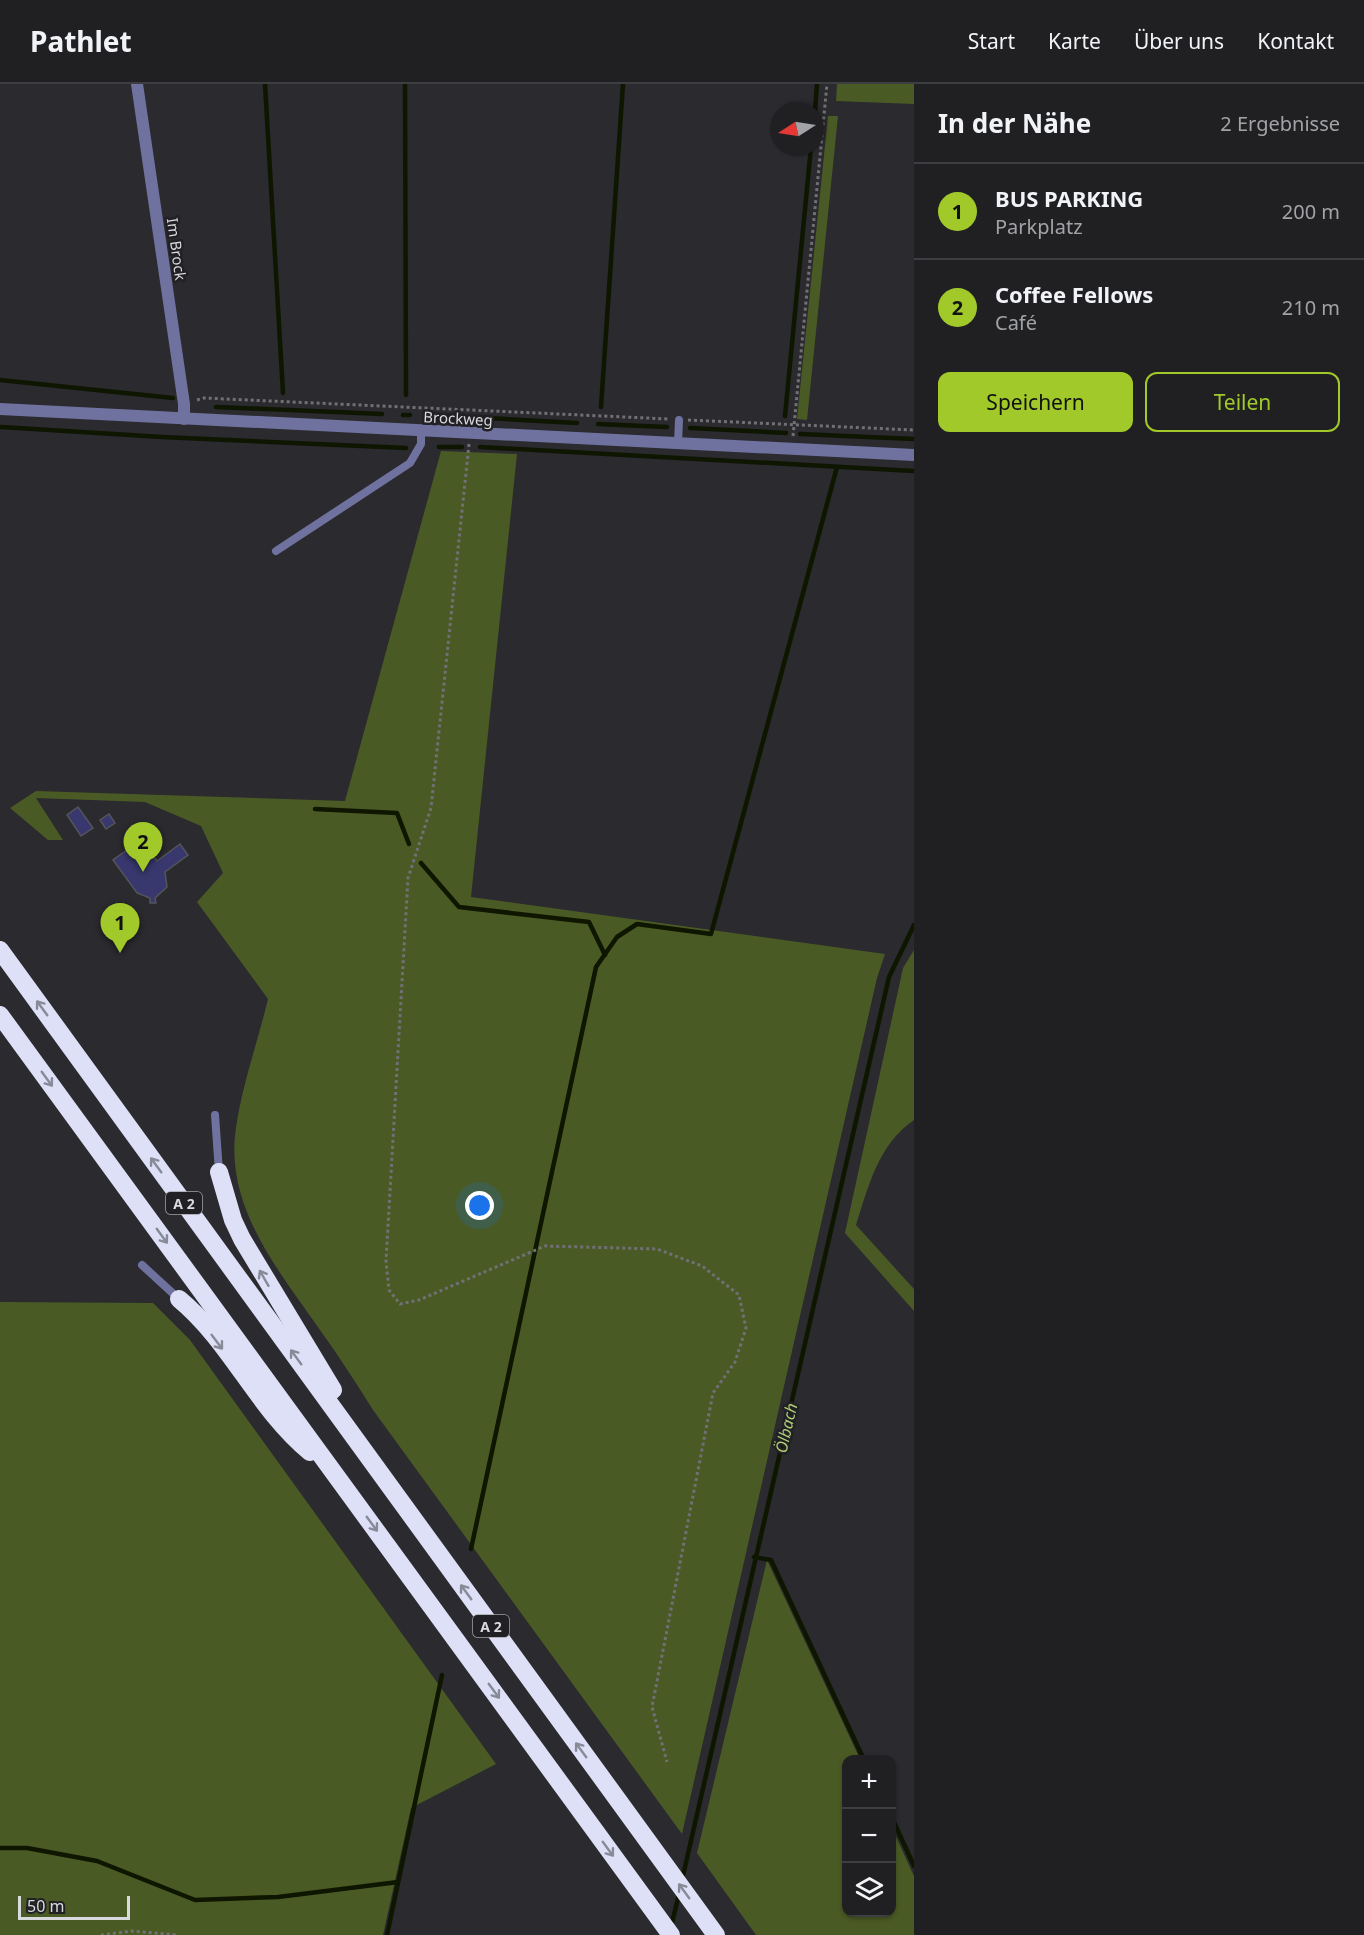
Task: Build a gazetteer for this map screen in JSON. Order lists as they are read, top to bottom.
{
  "streets": {
    "highway": ["A 2"],
    "street": ["Im Brock", "Brockweg"]
  },
  "crossings": [
    ["Im Brock", "Brockweg"]
  ],
  "water": ["Ölbach"],
  "scale_bar": "50 m",
  "north": "left",
  "page": {
    "header": "Pathlet",
    "nav": [
      "Start",
      "Karte",
      "Über uns",
      "Kontakt"
    ],
    "heading": ["In der Nähe", "2 Ergebnisse"],
    "list": [
      {
        "mark": "1",
        "name": "BUS PARKING",
        "note": "Parkplatz",
        "value": "200 m"
      },
      {
        "mark": "2",
        "name": "Coffee Fellows",
        "note": "Café",
        "value": "210 m"
      }
    ],
    "buttons": ["Speichern", "Teilen"],
    "pins": ["2", "1"],
    "map_buttons": ["+", "−"],
    "scale": "50 m"
  }
}
